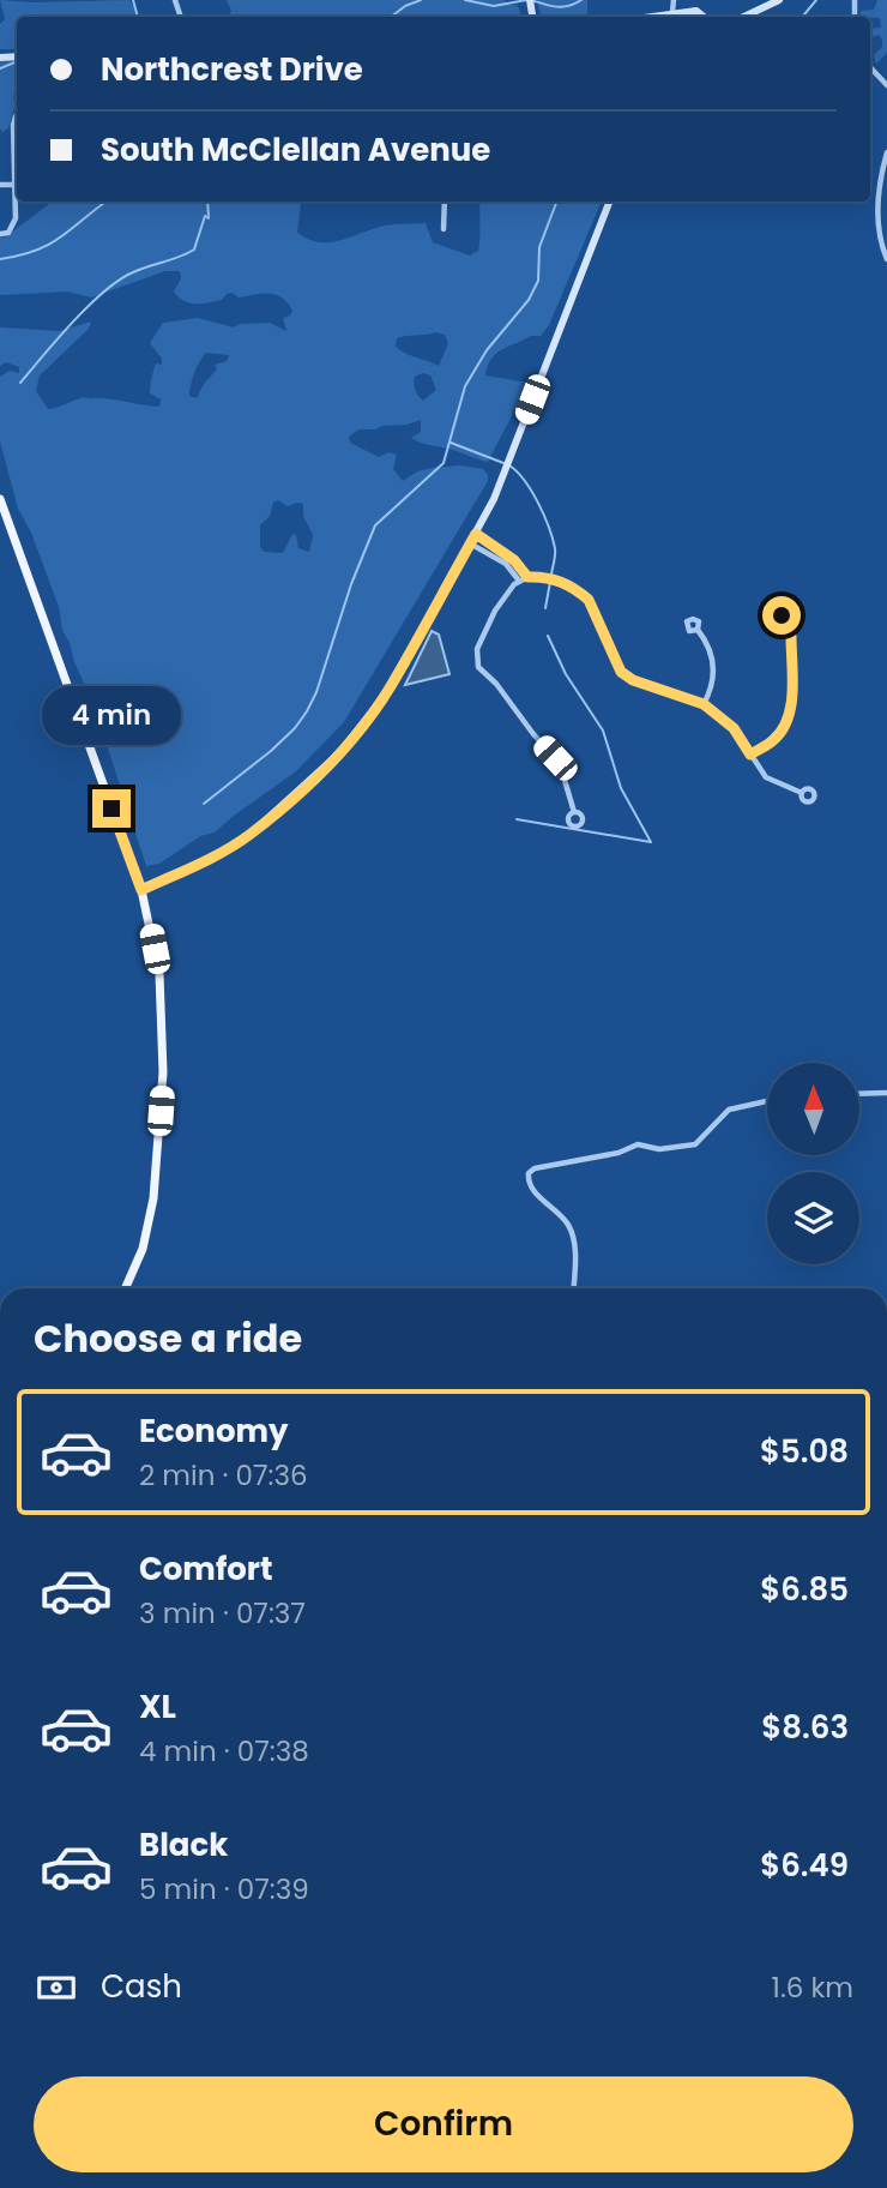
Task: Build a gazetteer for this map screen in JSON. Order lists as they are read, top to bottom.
{
  "north": "top",
  "page": {
    "banner": ["Northcrest Drive", "South McClellan Avenue"],
    "bubble": "4 min",
    "heading": "Choose a ride",
    "list": [
      {
        "name": "Economy",
        "note": "2 min · 07:36",
        "value": "$5.08"
      },
      {
        "name": "Comfort",
        "note": "3 min · 07:37",
        "value": "$6.85"
      },
      {
        "name": "XL",
        "note": "4 min · 07:38",
        "value": "$8.63"
      },
      {
        "name": "Black",
        "note": "5 min · 07:39",
        "value": "$6.49"
      }
    ],
    "pay": ["Cash", "1.6 km"],
    "buttons": "Confirm"
  }
}
